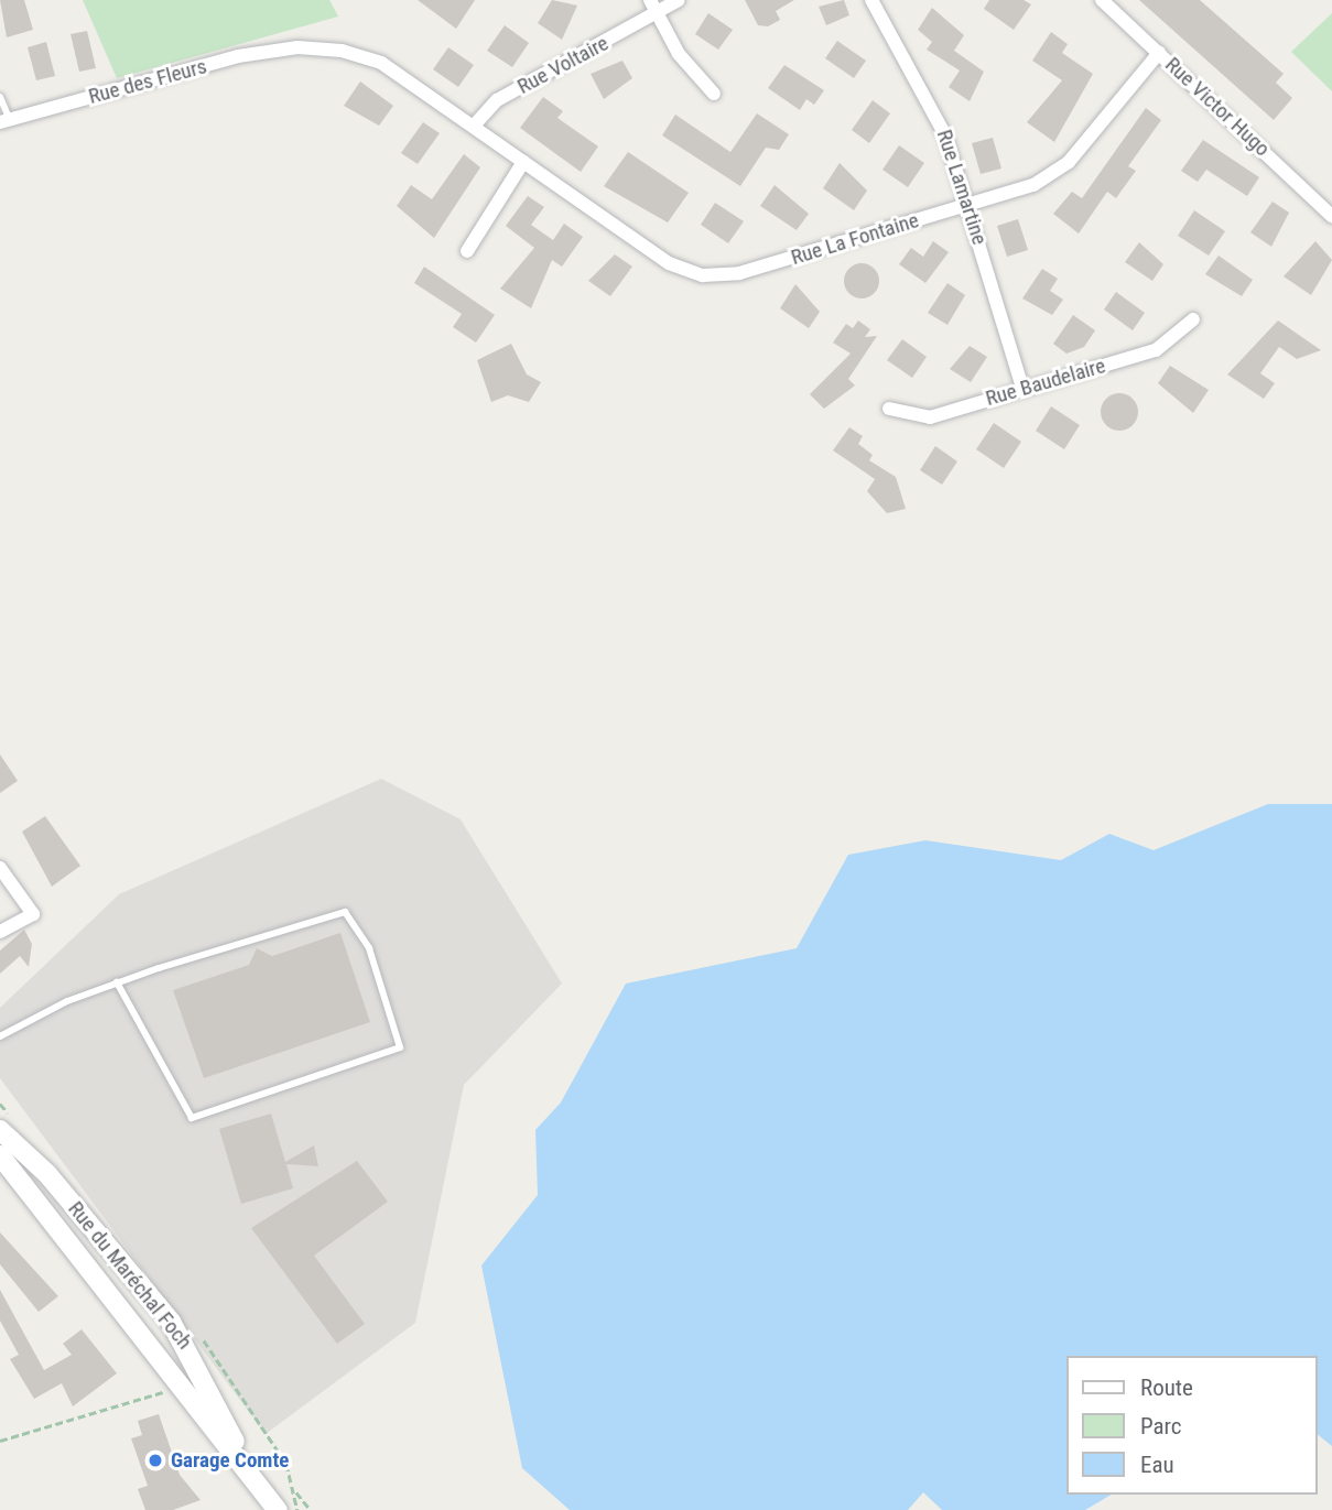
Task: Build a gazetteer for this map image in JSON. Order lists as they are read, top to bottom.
{
  "streets": {
    "main road": ["Rue du Maréchal Foch"],
    "street": [
      "Rue Voltaire",
      "Rue des Fleurs",
      "Rue Victor Hugo",
      "Rue Lamartine",
      "Rue La Fontaine",
      "Rue Baudelaire"
    ]
  },
  "crossings": [
    ["Rue Voltaire", "Rue La Fontaine"],
    ["Rue des Fleurs", "Rue La Fontaine"],
    ["Rue Victor Hugo", "Rue La Fontaine"],
    ["Rue Lamartine", "Rue La Fontaine"],
    ["Rue Lamartine", "Rue Baudelaire"]
  ],
  "places": ["Garage Comte"],
  "legend": ["Route", "Parc", "Eau"]
}
